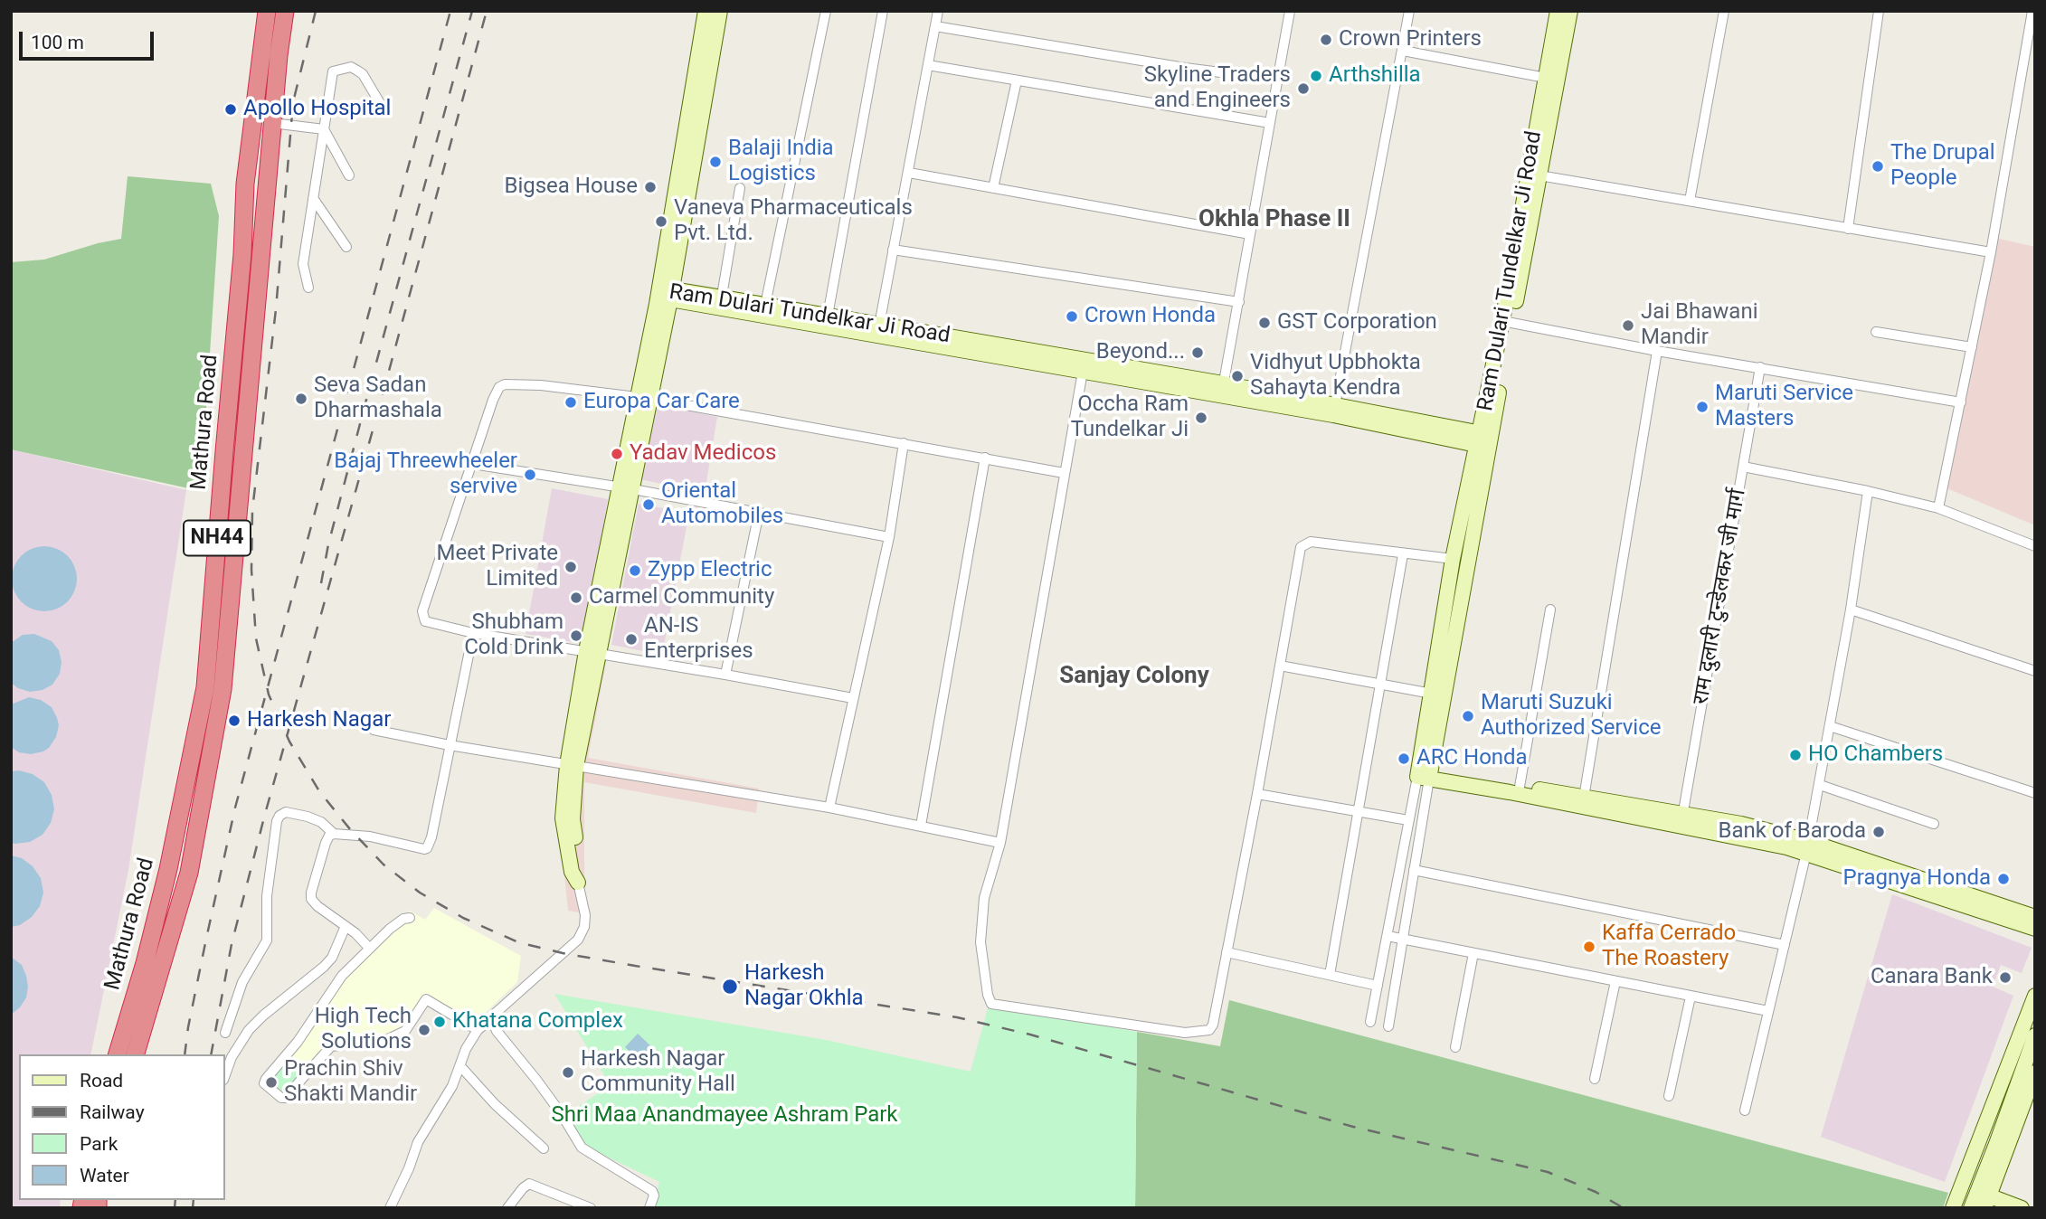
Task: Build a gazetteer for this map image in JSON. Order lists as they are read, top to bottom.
{
  "streets": {
    "highway": ["Mathura Road", "NH44"],
    "street": ["Ram Dulari Tundelkar Ji Road", "राम दुलारी टुन्डेलकर जी मार्ग"]
  },
  "districts": ["Okhla Phase II", "Sanjay Colony"],
  "parks": ["Shri Maa Anandmayee Ashram Park"],
  "places": [
    "Crown Printers",
    "Arthshilla",
    "Skyline Traders and Engineers",
    "Apollo Hospital",
    "Balaji India Logistics",
    "The Drupal People",
    "Bigsea House",
    "Vaneva Pharmaceuticals Pvt. Ltd.",
    "Crown Honda",
    "GST Corporation",
    "Jai Bhawani Mandir",
    "Beyond...",
    "Vidhyut Upbhokta Sahayta Kendra",
    "Seva Sadan Dharmashala",
    "Europa Car Care",
    "Maruti Service Masters",
    "Occha Ram Tundelkar Ji",
    "Yadav Medicos",
    "Bajaj Threewheeler servive",
    "Oriental Automobiles",
    "Meet Private Limited",
    "Zypp Electric",
    "Carmel Community",
    "Shubham Cold Drink",
    "AN-IS Enterprises",
    "Maruti Suzuki Authorized Service",
    "Harkesh Nagar",
    "HO Chambers",
    "ARC Honda",
    "Bank of Baroda",
    "Pragnya Honda",
    "Kaffa Cerrado The Roastery",
    "Canara Bank",
    "Harkesh Nagar Okhla",
    "Khatana Complex",
    "High Tech Solutions",
    "Harkesh Nagar Community Hall",
    "Prachin Shiv Shakti Mandir"
  ],
  "legend": [
    "Road",
    "Railway",
    "Park",
    "Water"
  ],
  "scale_bar": "100 m"
}
